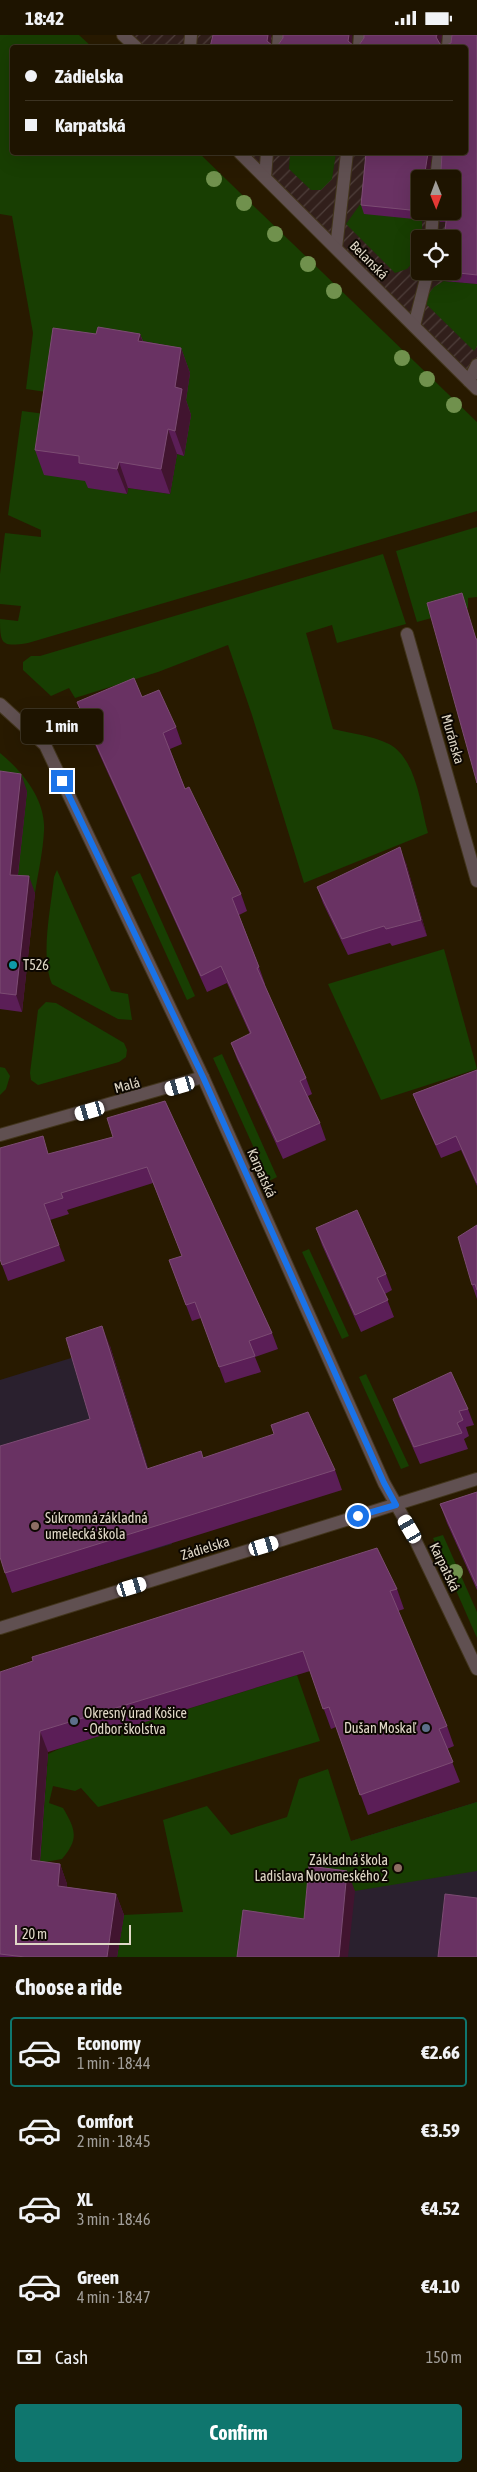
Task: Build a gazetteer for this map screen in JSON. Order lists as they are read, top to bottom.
{
  "streets": {
    "street": [
      "Belanská",
      "Muránska",
      "Malá",
      "Karpatská",
      "Zádielska"
    ]
  },
  "crossings": [
    ["Malá", "Karpatská"],
    ["Karpatská", "Zádielska"]
  ],
  "places": [
    "T526",
    "Súkromná základná umelecká škola",
    "Okresný úrad Košice - Odbor školstva",
    "Dušan Moskaľ",
    "Základná škola Ladislava Novomeského 2"
  ],
  "scale_bar": "20 m",
  "north": "bottom",
  "page": {
    "status": "18:42",
    "banner": ["Zádielska", "Karpatská"],
    "bubble": "1 min",
    "scale": "20 m",
    "heading": "Choose a ride",
    "list": [
      {
        "name": "Economy",
        "note": "1 min · 18:44",
        "value": "€2.66"
      },
      {
        "name": "Comfort",
        "note": "2 min · 18:45",
        "value": "€3.59"
      },
      {
        "name": "XL",
        "note": "3 min · 18:46",
        "value": "€4.52"
      },
      {
        "name": "Green",
        "note": "4 min · 18:47",
        "value": "€4.10"
      }
    ],
    "pay": ["Cash", "150 m"],
    "buttons": "Confirm"
  }
}
